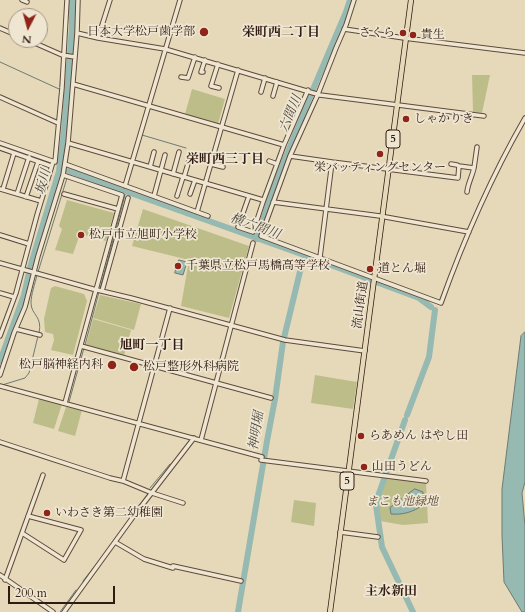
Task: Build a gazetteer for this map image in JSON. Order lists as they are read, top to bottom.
{
  "streets": {
    "main road": ["5", "流山街道"]
  },
  "districts": [
    "栄町西二丁目",
    "栄町西三丁目",
    "旭町一丁目",
    "主水新田"
  ],
  "water": [
    "六間川",
    "坂川",
    "横六間川",
    "神明堀"
  ],
  "parks": ["まこも池緑地"],
  "places": [
    "日本大学松戸歯学部",
    "さくら",
    "貴生",
    "しゃかりき",
    "栄バッティングセンター",
    "松戸市立旭町小学校",
    "千葉県立松戸馬橋高等学校",
    "道とん堀",
    "松戸脳神経内科",
    "松戸整形外科病院",
    "らあめん はやし田",
    "山田うどん",
    "いわさき第二幼稚園"
  ],
  "scale_bar": "200 m",
  "north": "bottom"
}
